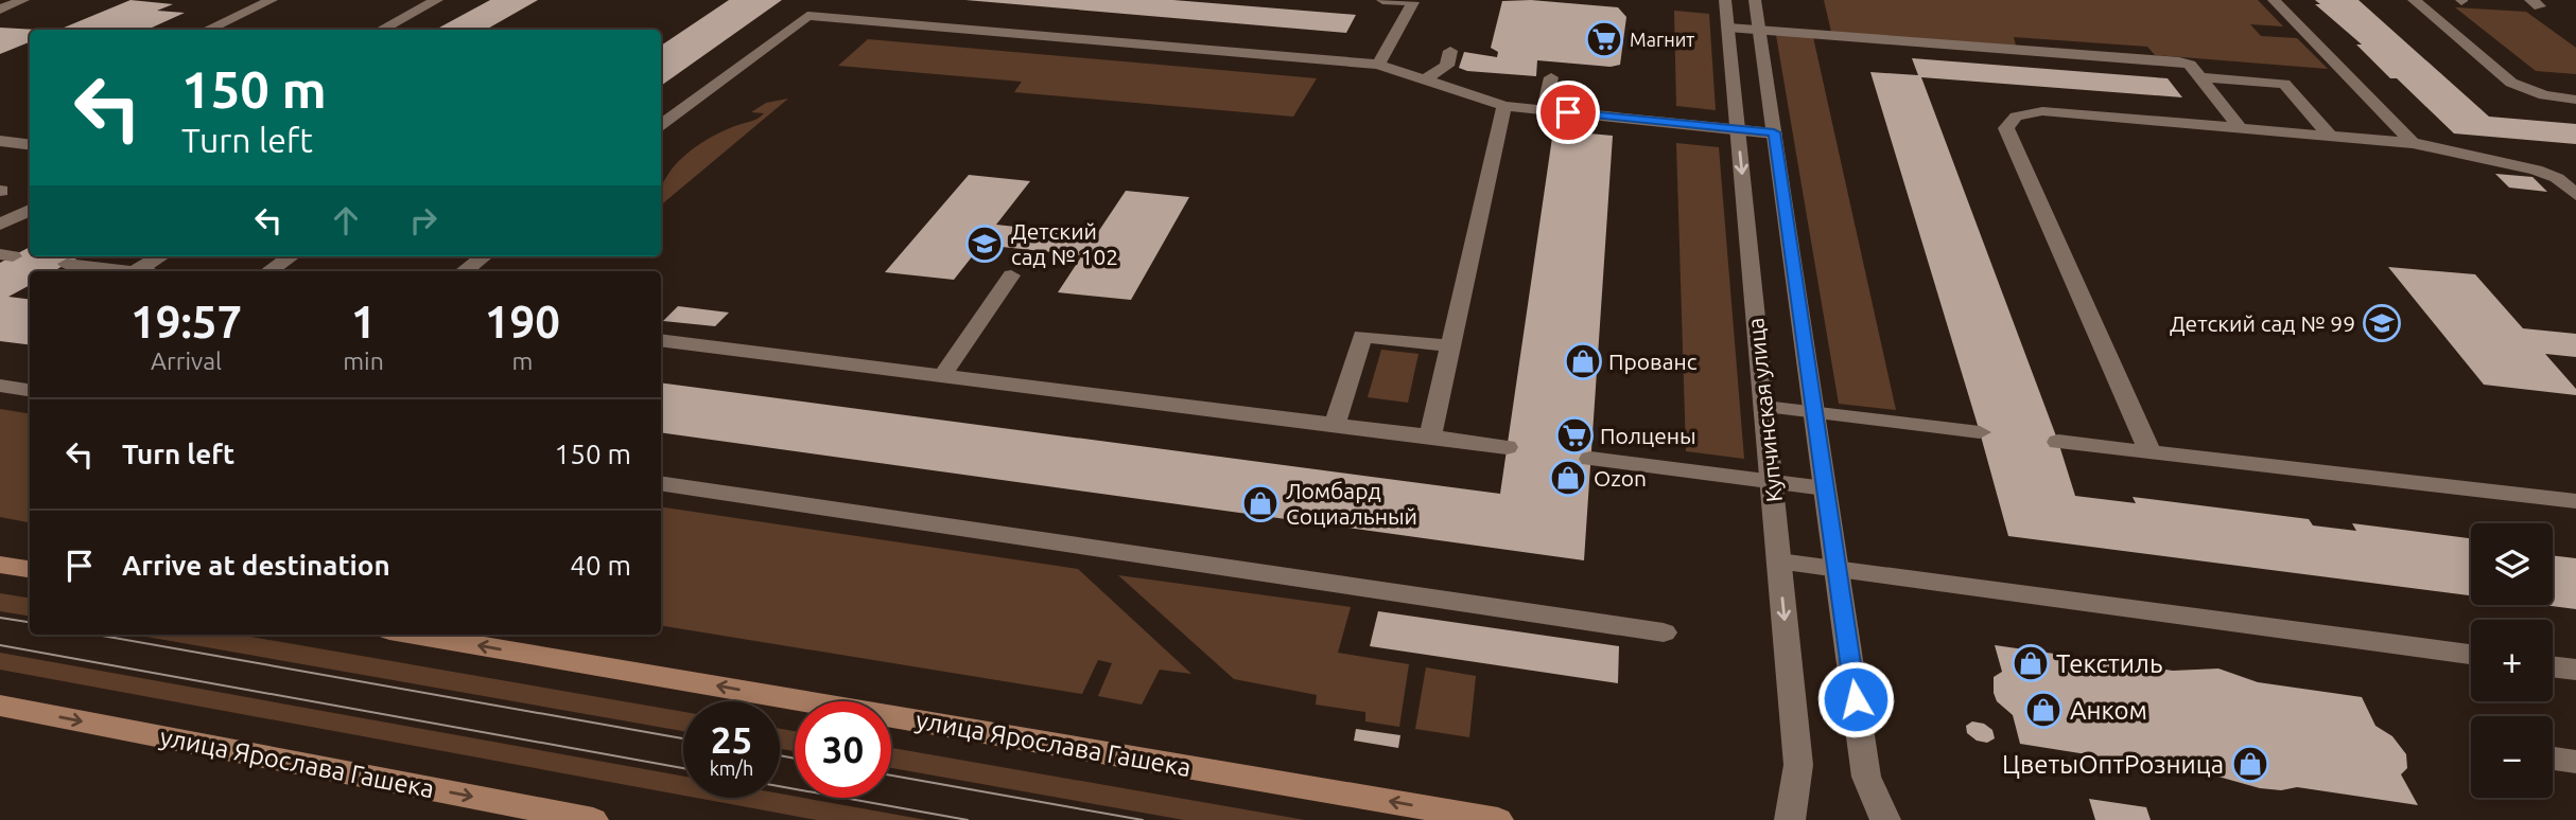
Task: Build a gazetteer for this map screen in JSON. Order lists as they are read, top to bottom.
{
  "streets": {
    "street": ["Купчинская улица", "улица Ярослава Гашека"]
  },
  "places": {
    "supermarket": ["Магнит", "Полцены"],
    "school or university": ["Детский сад № 102", "Детский сад № 99"],
    "shop": [
      "Прованс",
      "Ozon",
      "Ломбард Социальный",
      "Текстиль",
      "Анком",
      "ЦветыОптРозница"
    ]
  },
  "page": {
    "turn": ["150 m", "Turn left"],
    "eta": [
      "19:57",
      "Arrival",
      "1",
      "min",
      "190",
      "m"
    ],
    "list": [
      {
        "name": "Turn left",
        "value": "150 m"
      },
      {
        "name": "Arrive at destination",
        "value": "40 m"
      }
    ],
    "map_buttons": ["+", "−"],
    "speed": "25 km/h",
    "limit": "30"
  }
}
